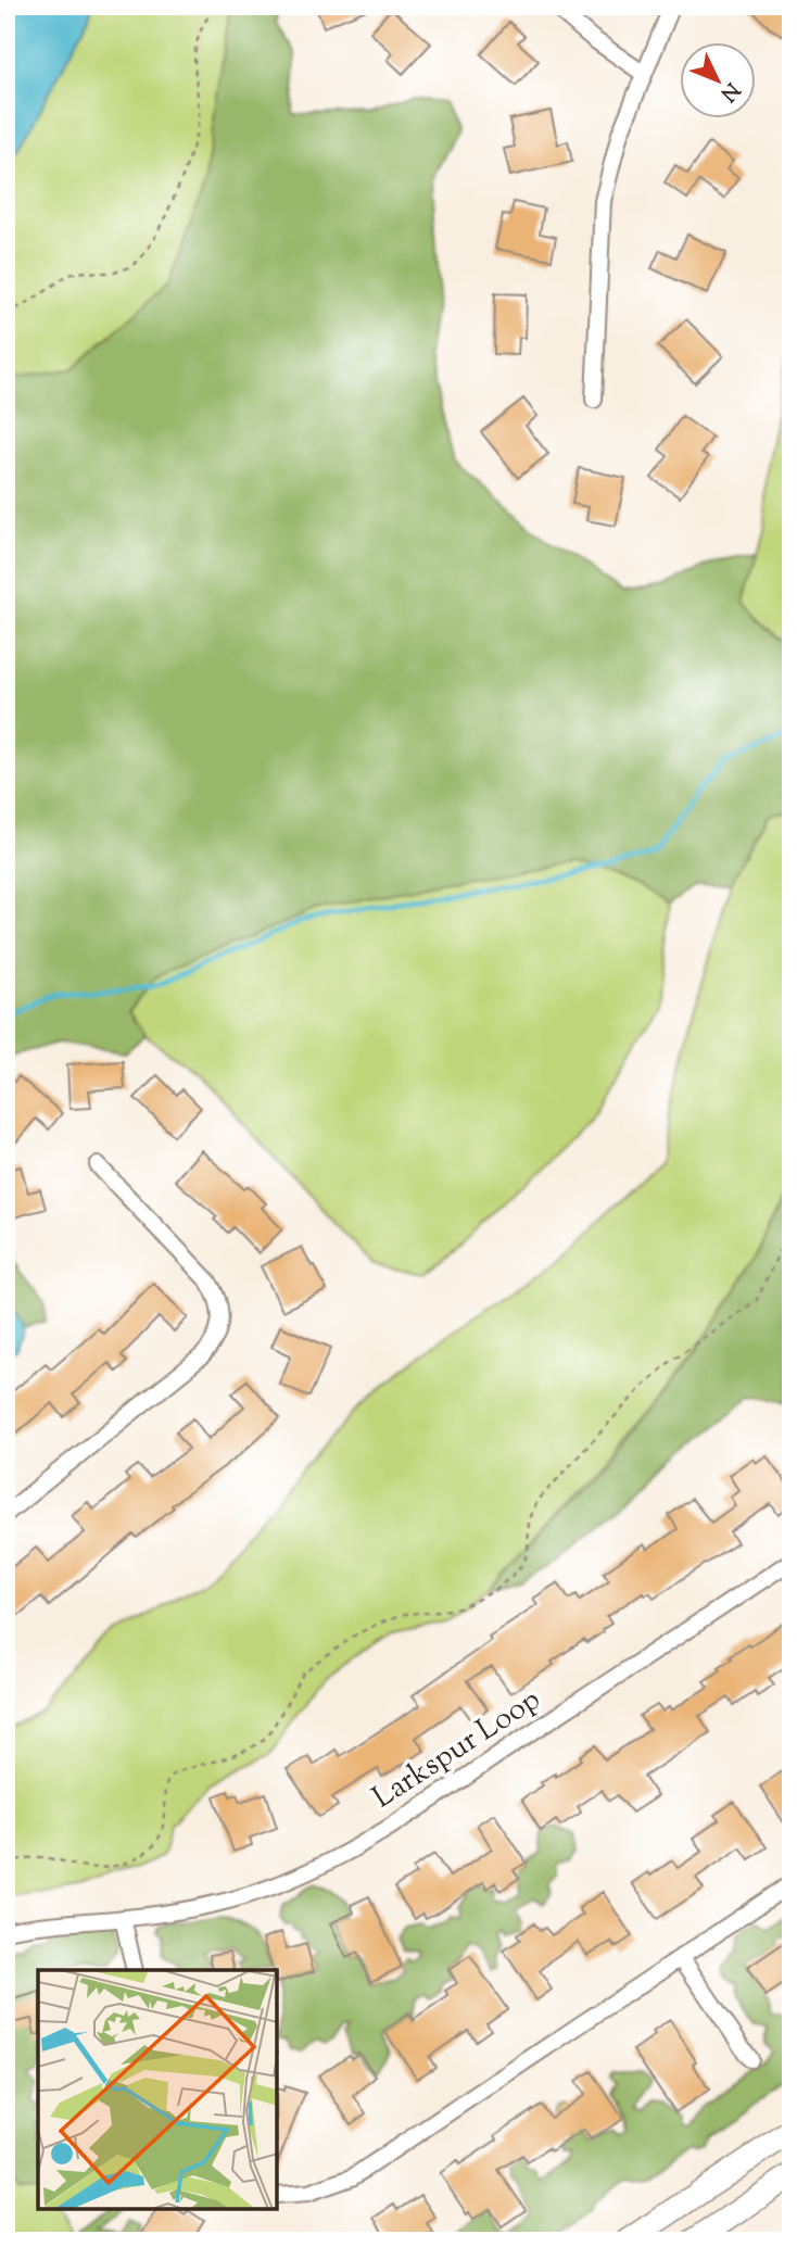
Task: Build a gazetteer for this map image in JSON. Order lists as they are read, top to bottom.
{
  "streets": {
    "street": ["Larkspur Loop"]
  },
  "north": "bottom right"
}
